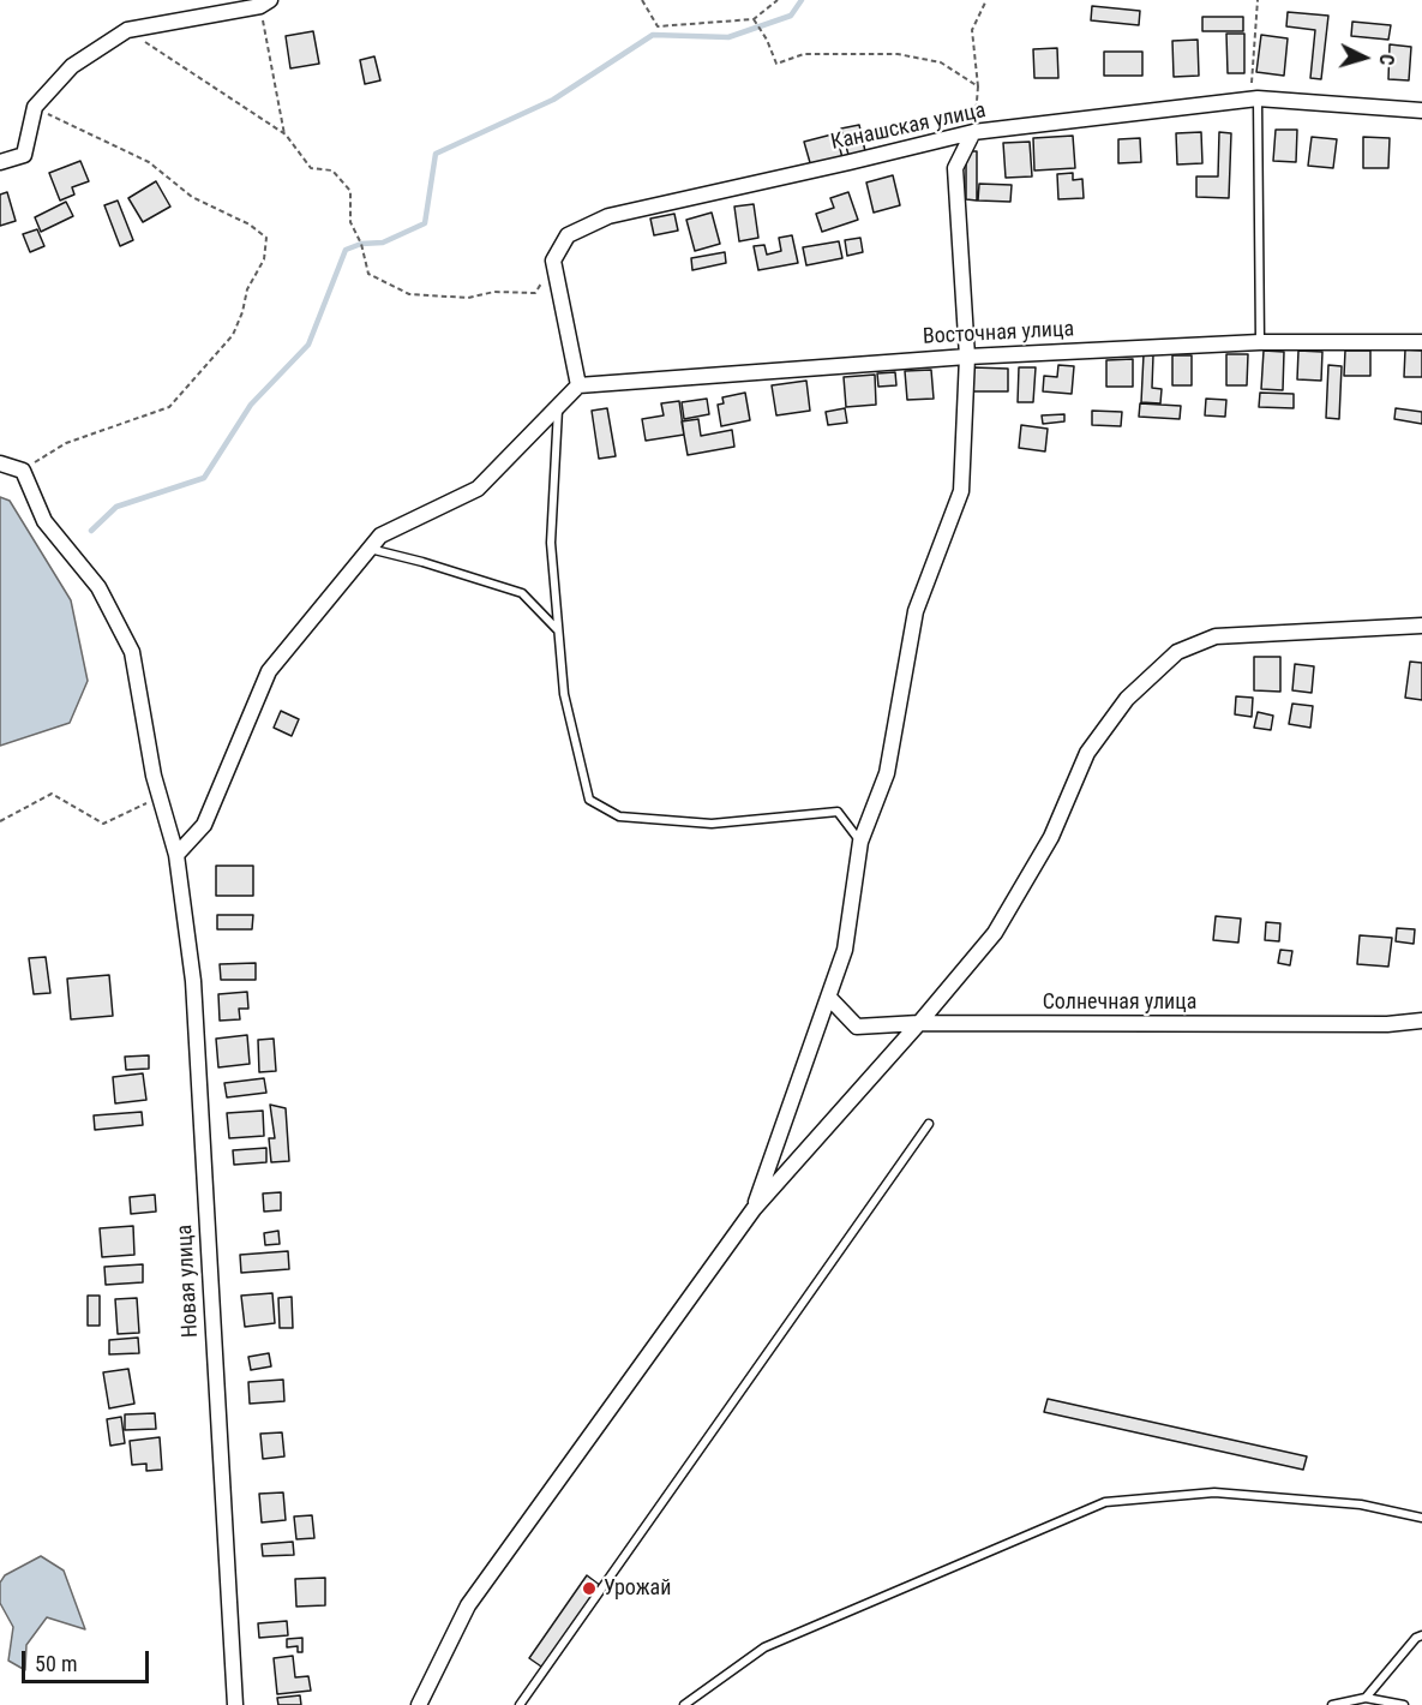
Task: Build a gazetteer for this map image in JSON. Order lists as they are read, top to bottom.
{
  "streets": {
    "street": [
      "Канашская улица",
      "Восточная улица",
      "Солнечная улица",
      "Новая улица"
    ]
  },
  "places": ["Урожай"],
  "scale_bar": "50 m",
  "north": "right"
}
